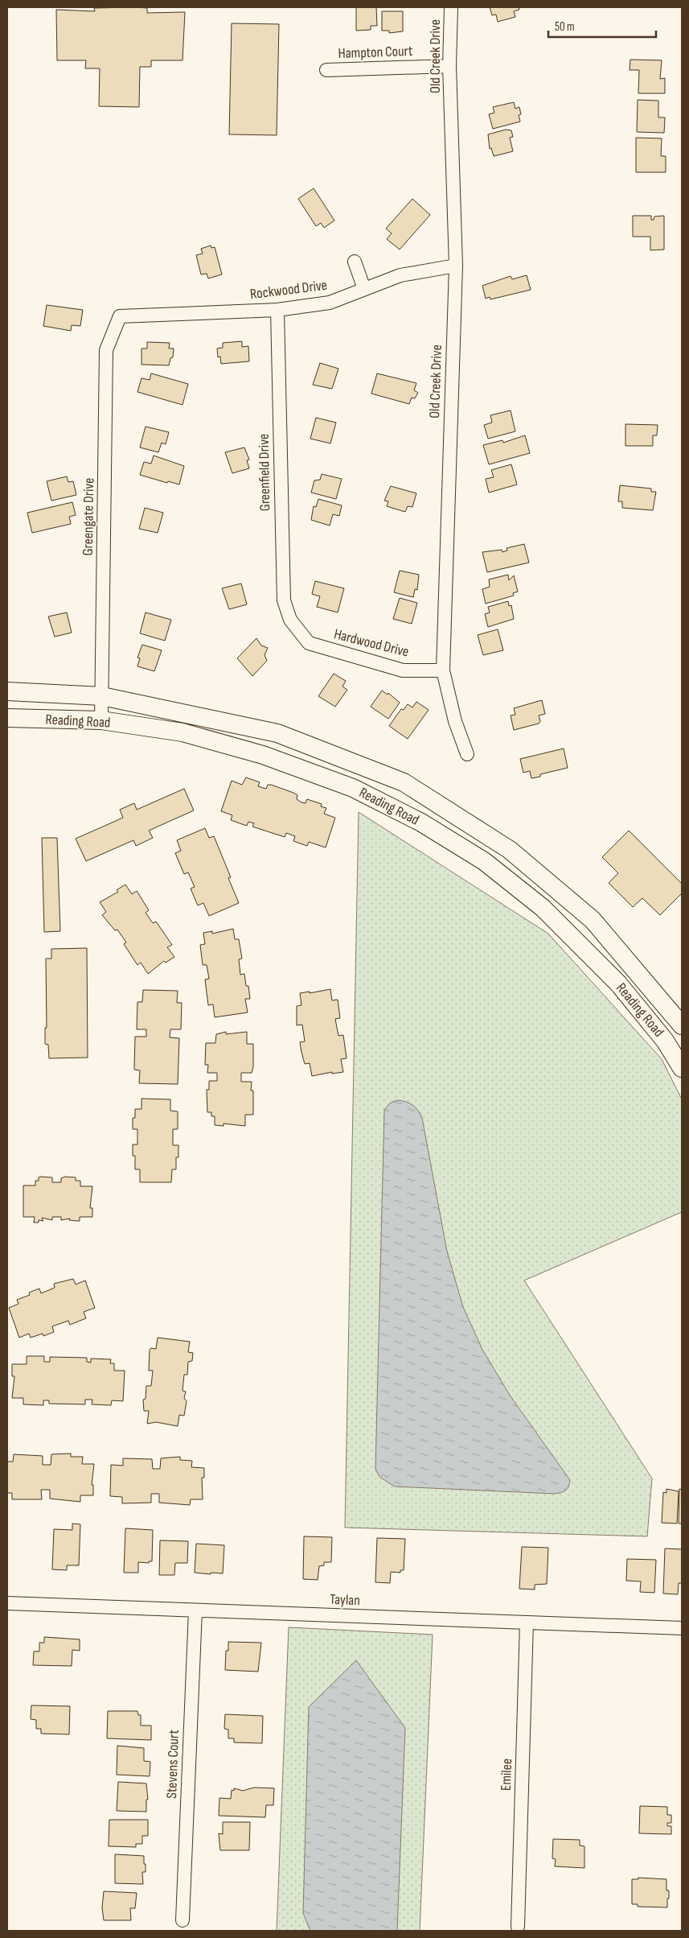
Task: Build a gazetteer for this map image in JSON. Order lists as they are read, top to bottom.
{
  "streets": {
    "main road": ["Reading Road"],
    "street": [
      "Hampton Court",
      "Old Creek Drive",
      "Rockwood Drive",
      "Greenfield Drive",
      "Greengate Drive",
      "Hardwood Drive",
      "Taylan",
      "Stevens Court",
      "Emilee"
    ]
  },
  "crossings": [
    ["Hampton Court", "Old Creek Drive"],
    ["Old Creek Drive", "Rockwood Drive"],
    ["Old Creek Drive", "Hardwood Drive"],
    ["Rockwood Drive", "Greenfield Drive"],
    ["Rockwood Drive", "Greengate Drive"],
    ["Greenfield Drive", "Hardwood Drive"],
    ["Greengate Drive", "Reading Road"],
    ["Taylan", "Stevens Court"],
    ["Taylan", "Emilee"]
  ],
  "scale_bar": "50 m"
}
